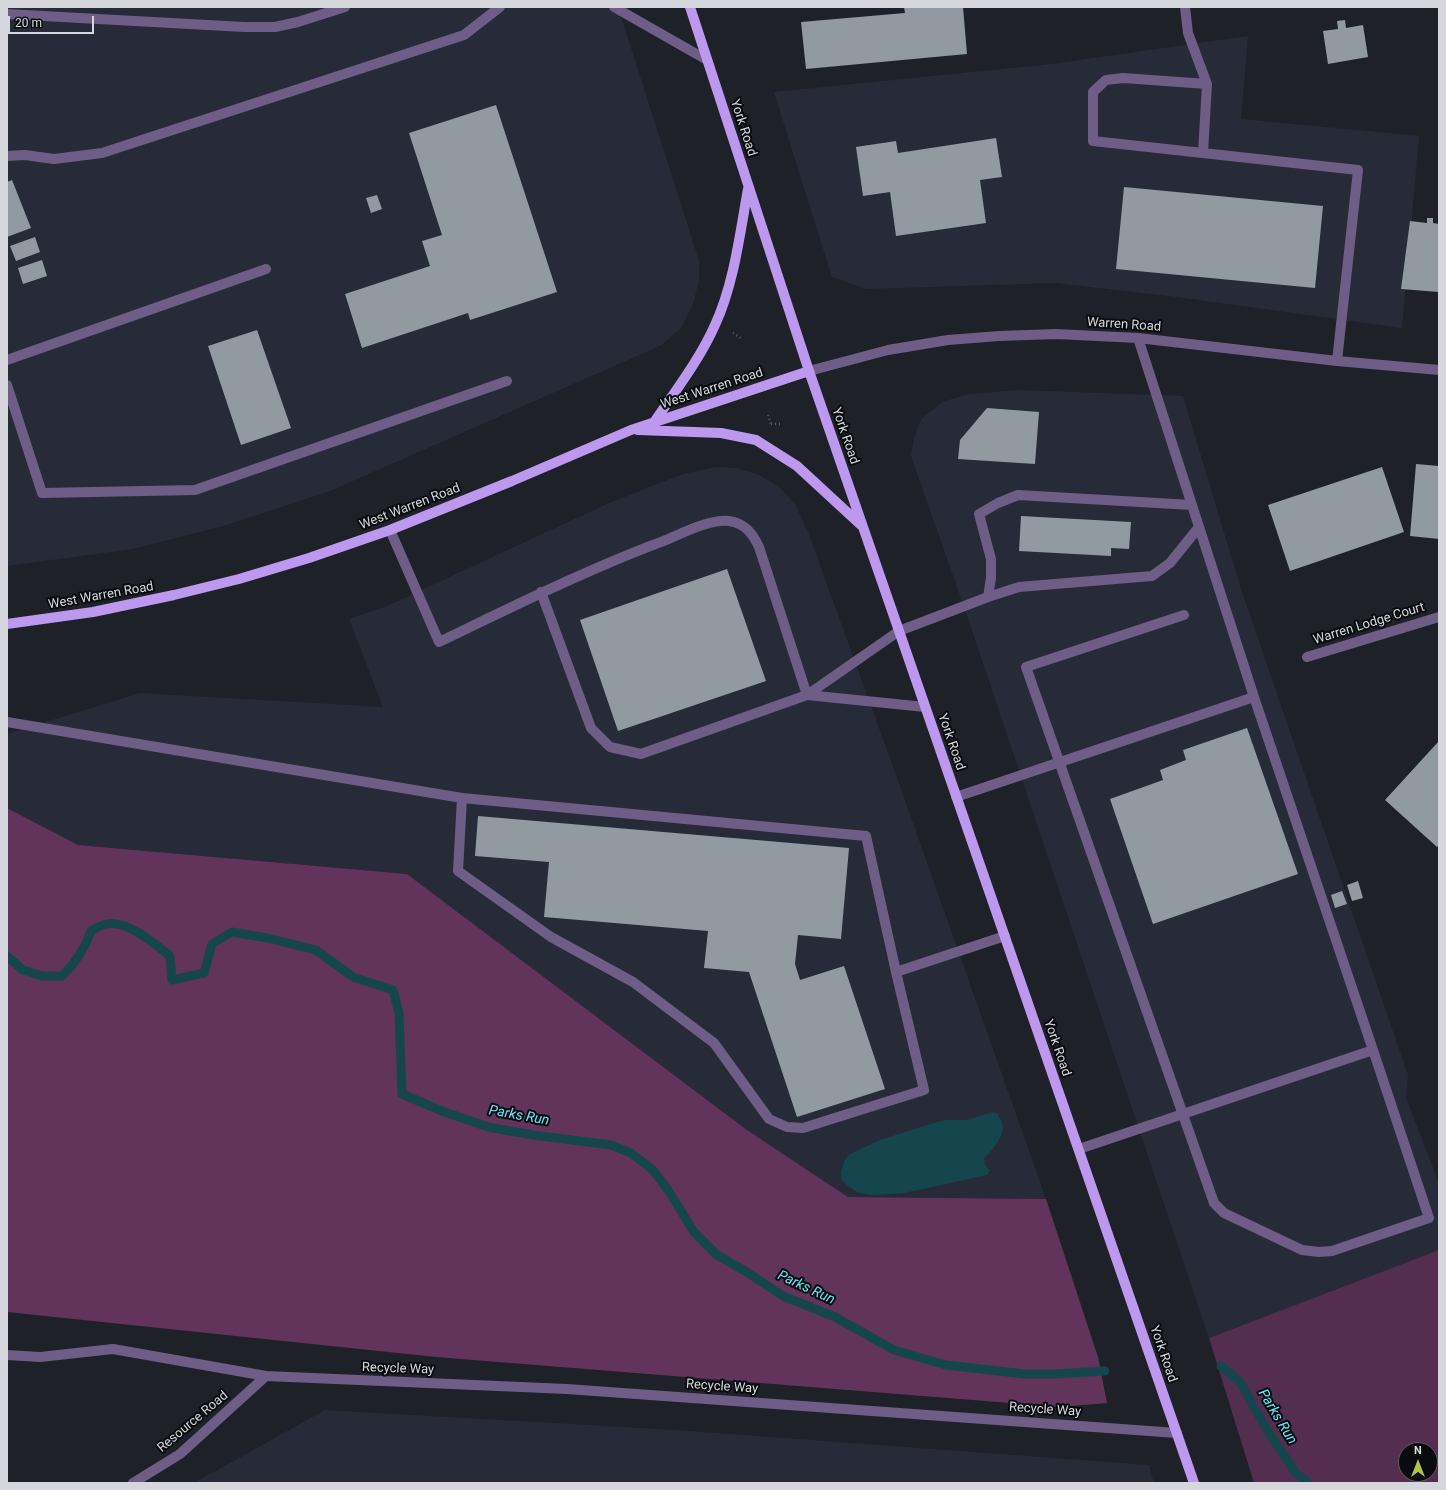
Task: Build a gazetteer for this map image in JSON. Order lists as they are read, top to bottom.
{
  "streets": {
    "main road": ["York Road", "West Warren Road"],
    "street": [
      "Warren Road",
      "Warren Lodge Court",
      "Recycle Way",
      "Resource Road"
    ]
  },
  "crossings": [
    ["York Road", "Warren Road"],
    ["York Road", "West Warren Road"],
    ["York Road", "Recycle Way"],
    ["Warren Road", "West Warren Road"],
    ["Recycle Way", "Resource Road"]
  ],
  "water": ["Parks Run"],
  "scale_bar": "20 m",
  "north": "top"
}
